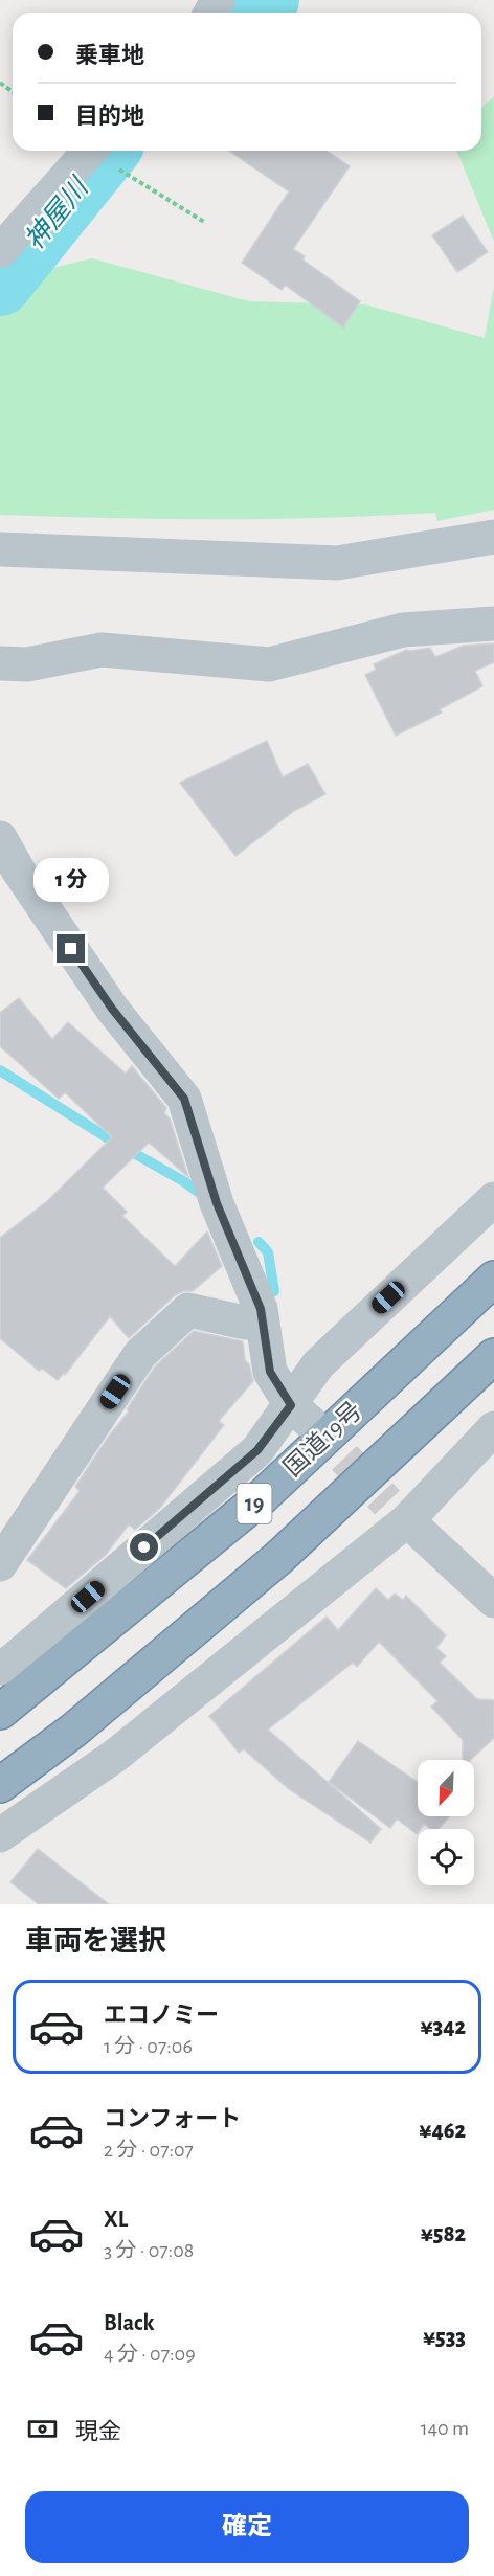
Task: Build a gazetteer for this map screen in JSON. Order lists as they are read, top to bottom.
{
  "streets": {
    "highway": ["国道19号", "19"]
  },
  "water": ["神屋川"],
  "north": "bottom left",
  "page": {
    "banner": ["乗車地", "目的地"],
    "bubble": "1 分",
    "heading": "車両を選択",
    "list": [
      {
        "name": "エコノミー",
        "note": "1 分 · 07:06",
        "value": "¥342"
      },
      {
        "name": "コンフォート",
        "note": "2 分 · 07:07",
        "value": "¥462"
      },
      {
        "name": "XL",
        "note": "3 分 · 07:08",
        "value": "¥582"
      },
      {
        "name": "Black",
        "note": "4 分 · 07:09",
        "value": "¥533"
      }
    ],
    "pay": ["現金", "140 m"],
    "buttons": "確定"
  }
}
